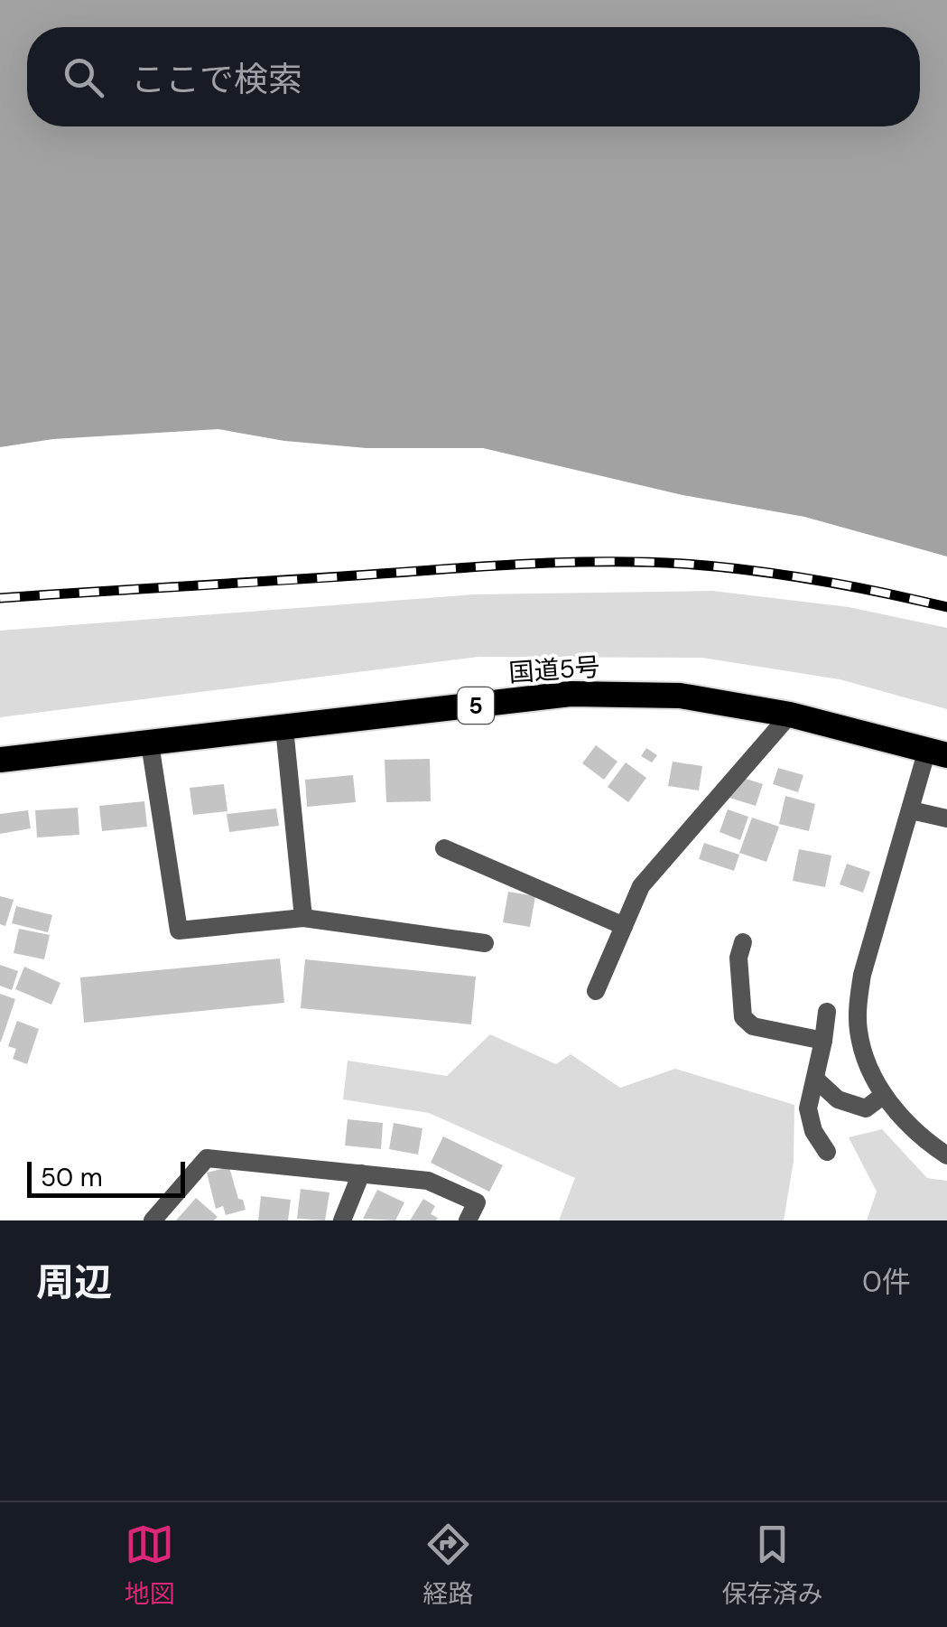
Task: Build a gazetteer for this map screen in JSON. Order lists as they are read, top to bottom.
{
  "streets": {
    "highway": ["国道5号", "5"]
  },
  "scale_bar": "50 m",
  "page": {
    "search": "ここで検索",
    "scale": "50 m",
    "heading": ["周辺", "0件"],
    "nav": ["地図", "経路", "保存済み"]
  }
}
